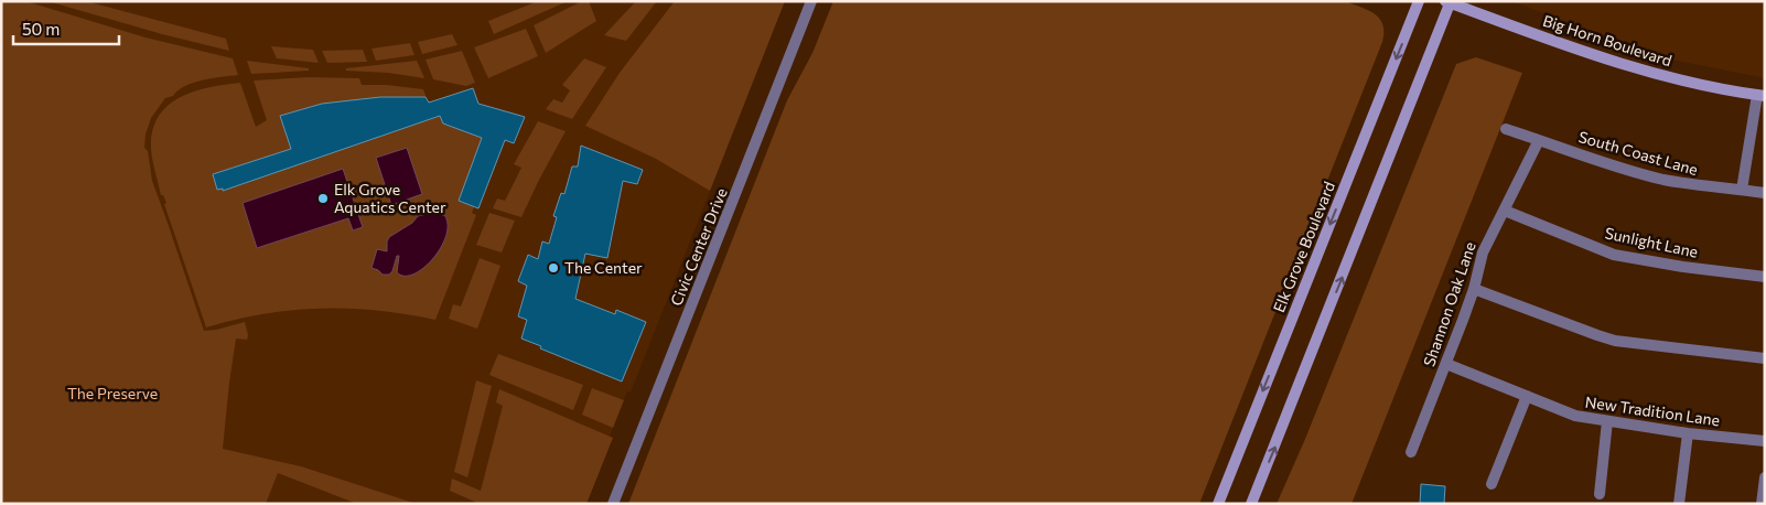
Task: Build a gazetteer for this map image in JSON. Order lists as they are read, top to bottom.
{
  "streets": {
    "main road": ["Big Horn Boulevard", "Elk Grove Boulevard"],
    "street": [
      "South Coast Lane",
      "Sunlight Lane",
      "Civic Center Drive",
      "Shannon Oak Lane",
      "New Tradition Lane"
    ]
  },
  "crossings": [
    ["South Coast Lane", "Shannon Oak Lane"],
    ["Sunlight Lane", "Shannon Oak Lane"],
    ["Shannon Oak Lane", "New Tradition Lane"]
  ],
  "parks": ["The Preserve"],
  "places": ["Elk Grove Aquatics Center", "The Center"],
  "scale_bar": "50 m"
}
